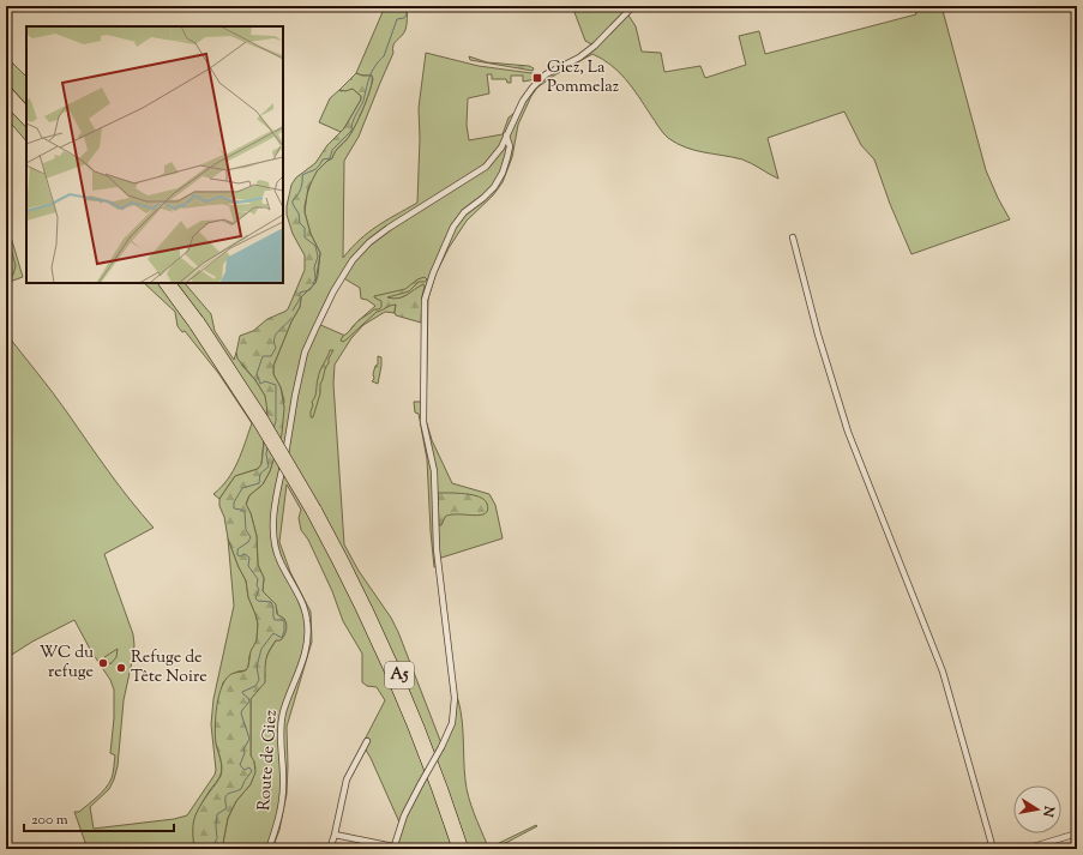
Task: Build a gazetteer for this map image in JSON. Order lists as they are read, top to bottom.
{
  "streets": {
    "highway": ["A5"],
    "street": ["Route de Giez"]
  },
  "places": {
    "transit": ["Giez, La Pommelaz"],
    "other": ["WC du refuge", "Refuge de Tête Noire"]
  },
  "scale_bar": "200 m",
  "north": "right"
}
